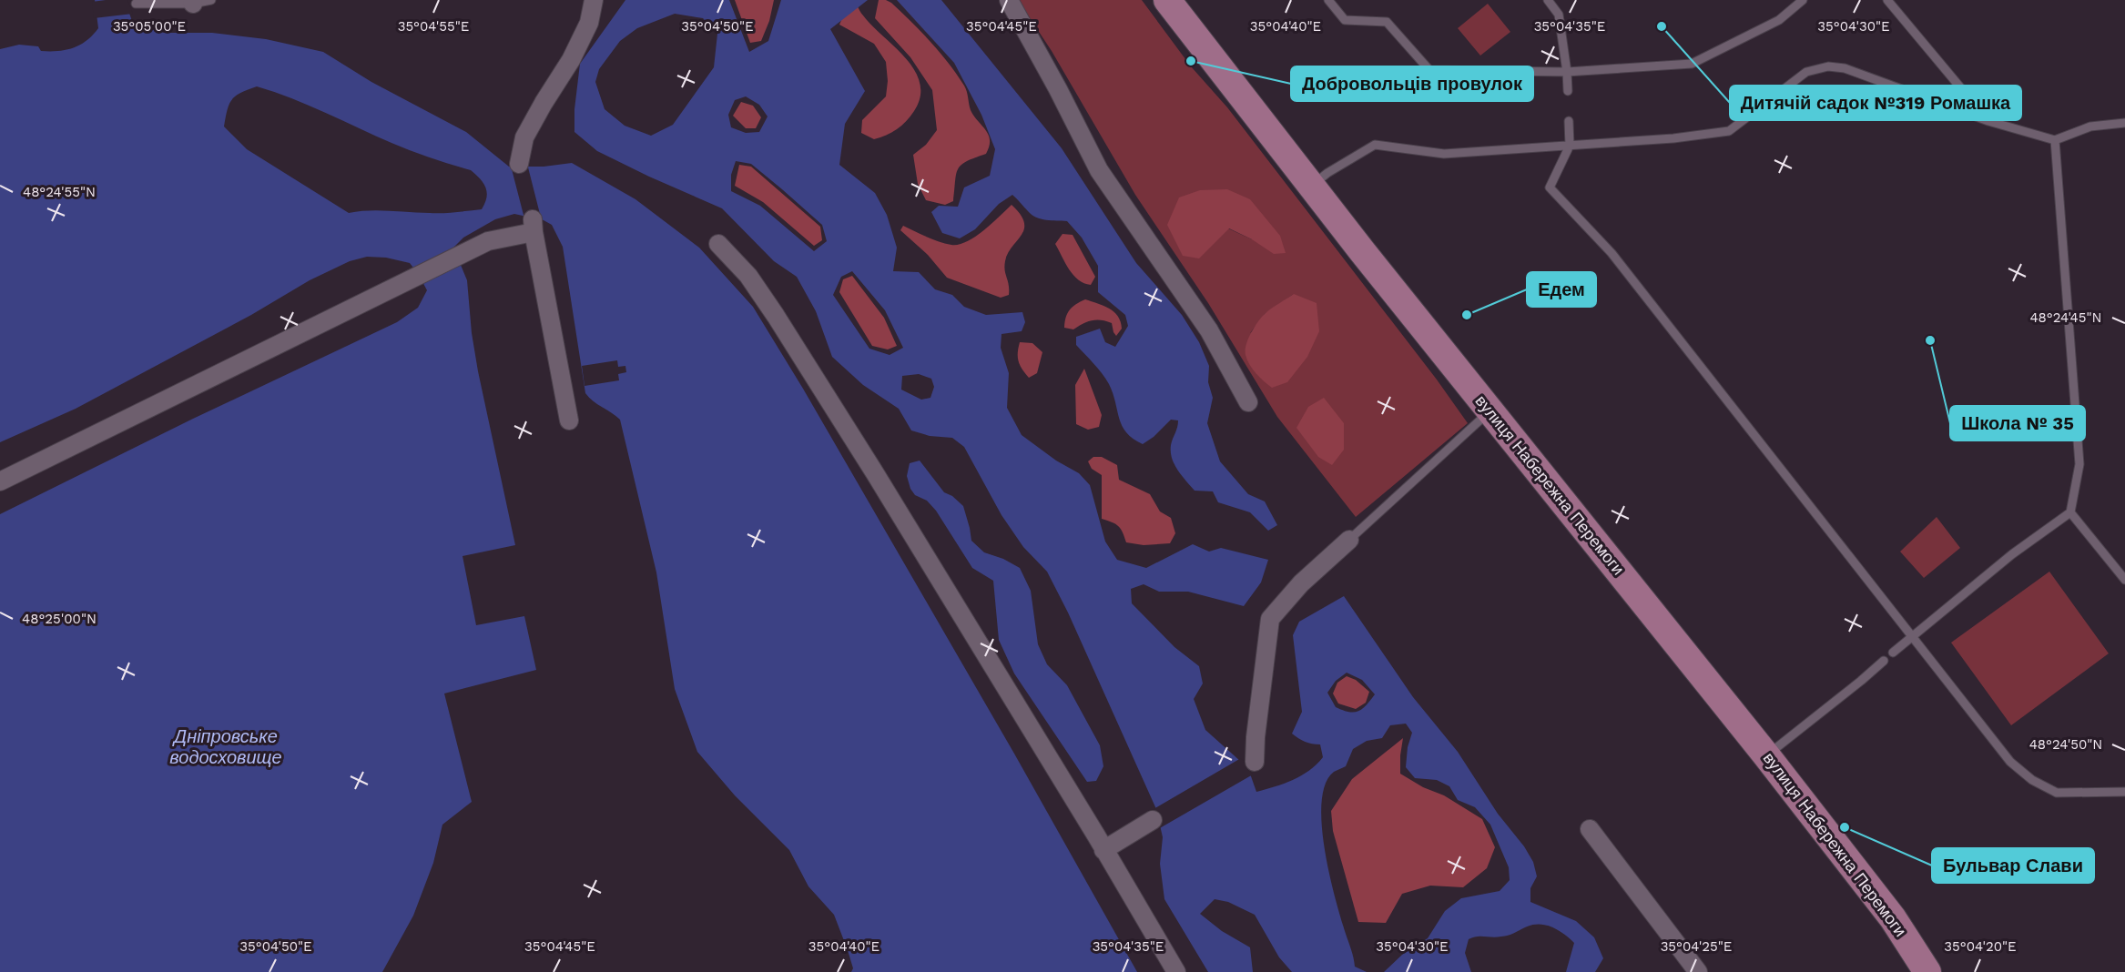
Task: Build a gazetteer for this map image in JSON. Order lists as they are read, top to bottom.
{
  "streets": {
    "main road": ["вулиця Набережна Перемоги"]
  },
  "water": ["Дніпровське водосховище"],
  "places": [
    "Дитячій садок №319 Ромашка",
    "Добровольців провулок",
    "Едем",
    "Школа № 35",
    "Бульвар Слави"
  ],
  "coordinates": [
    "35°04'50\"E",
    "35°04'45\"E",
    "35°04'40\"E",
    "35°04'35\"E",
    "35°04'30\"E",
    "35°05'00\"E",
    "35°04'55\"E",
    "48°24'55\"N",
    "48°24'45\"N",
    "48°25'00\"N",
    "48°24'50\"N",
    "35°04'25\"E",
    "35°04'20\"E"
  ]
}
